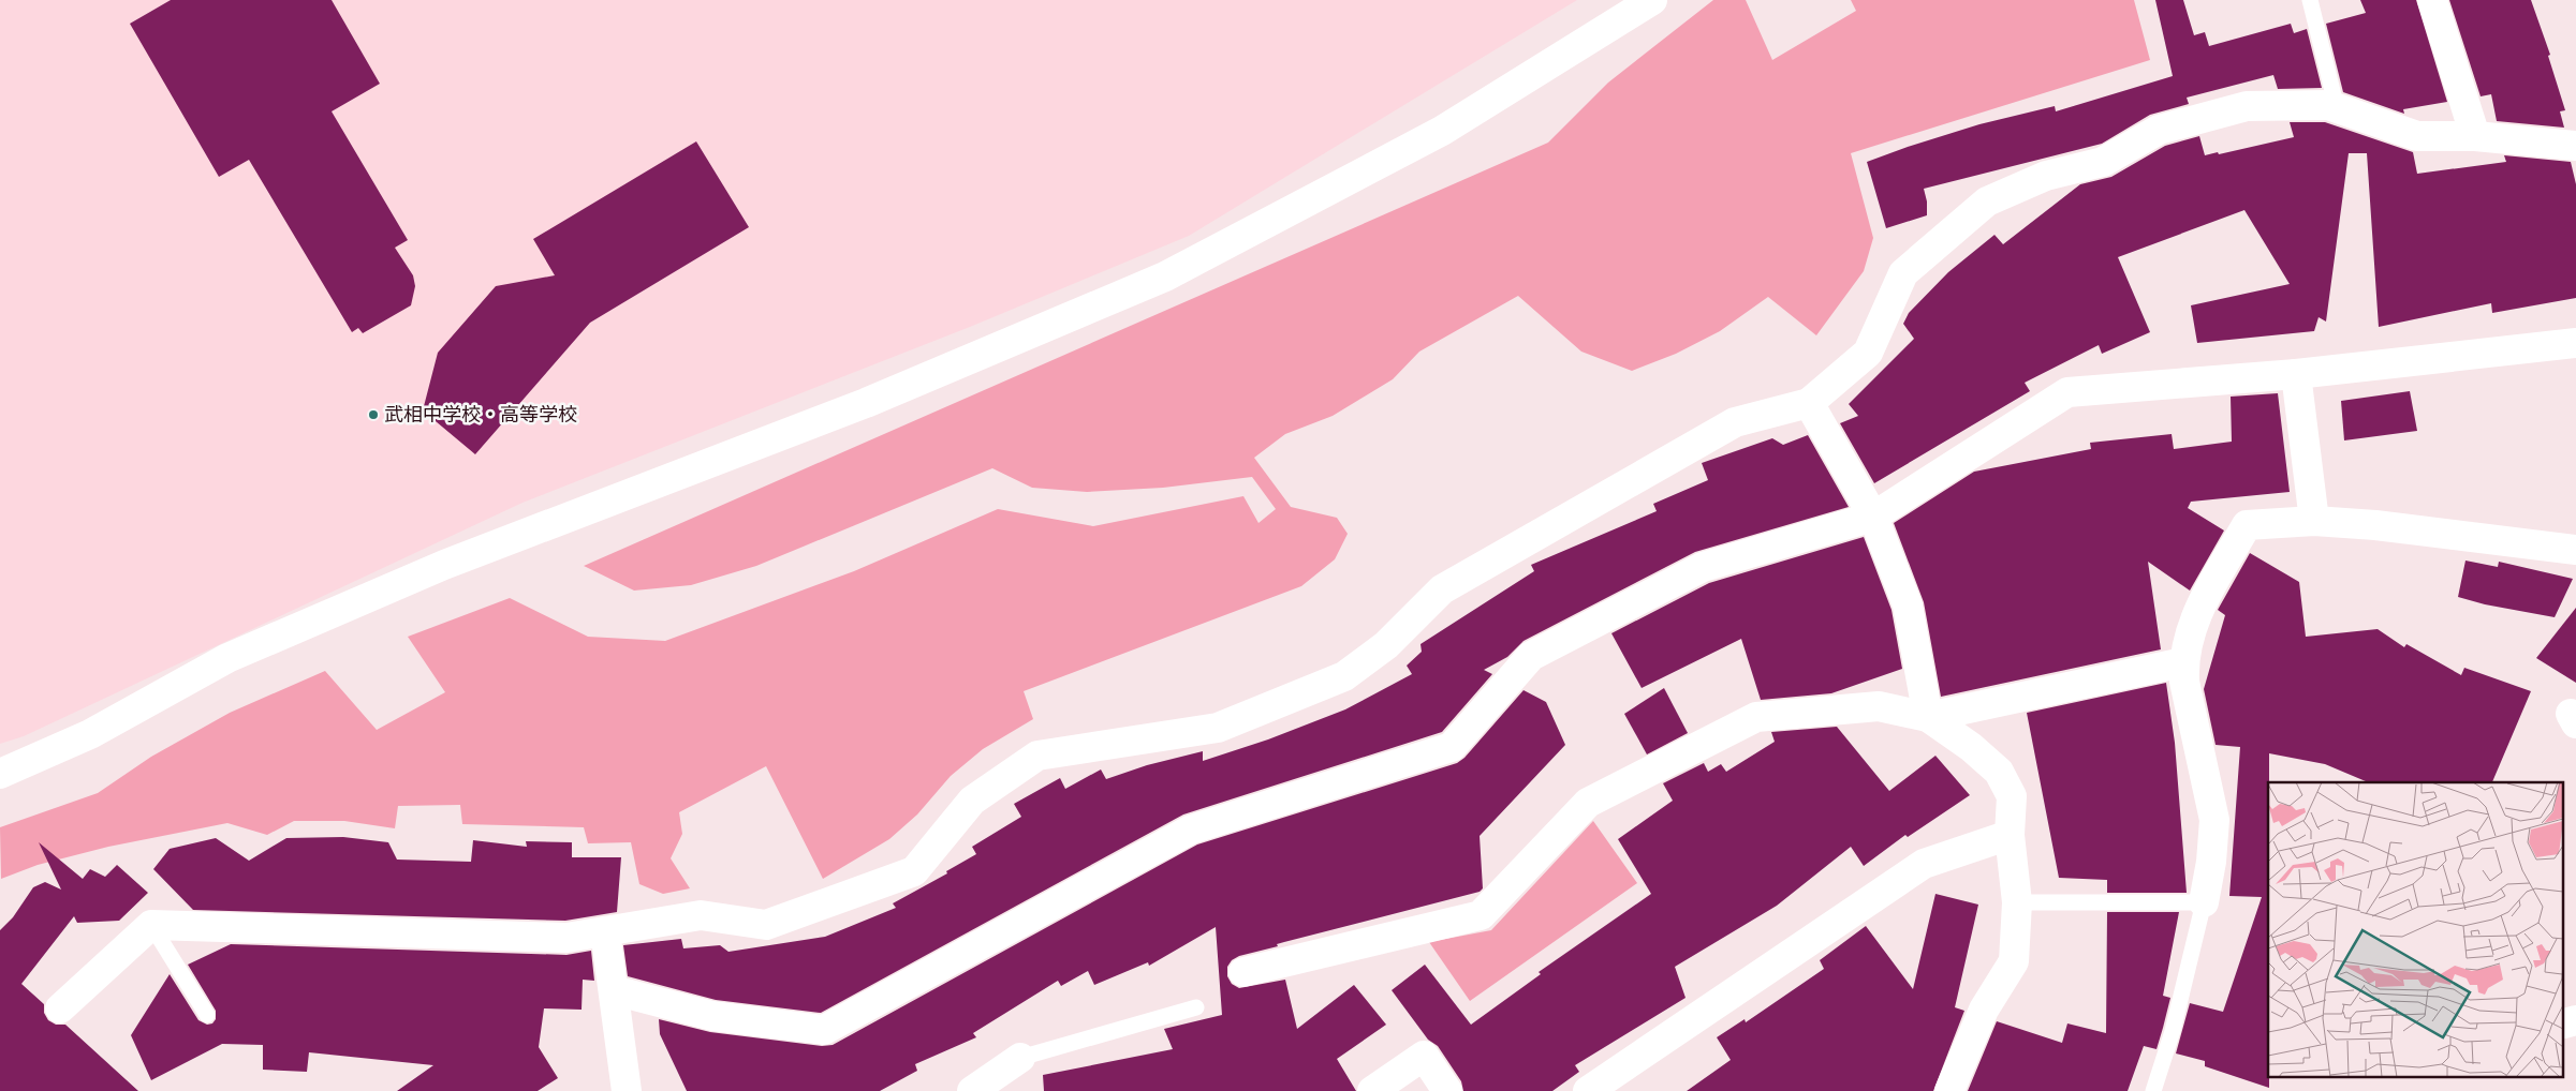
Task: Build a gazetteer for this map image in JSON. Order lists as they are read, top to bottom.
{
  "places": ["武相中学校・高等学校"]
}
